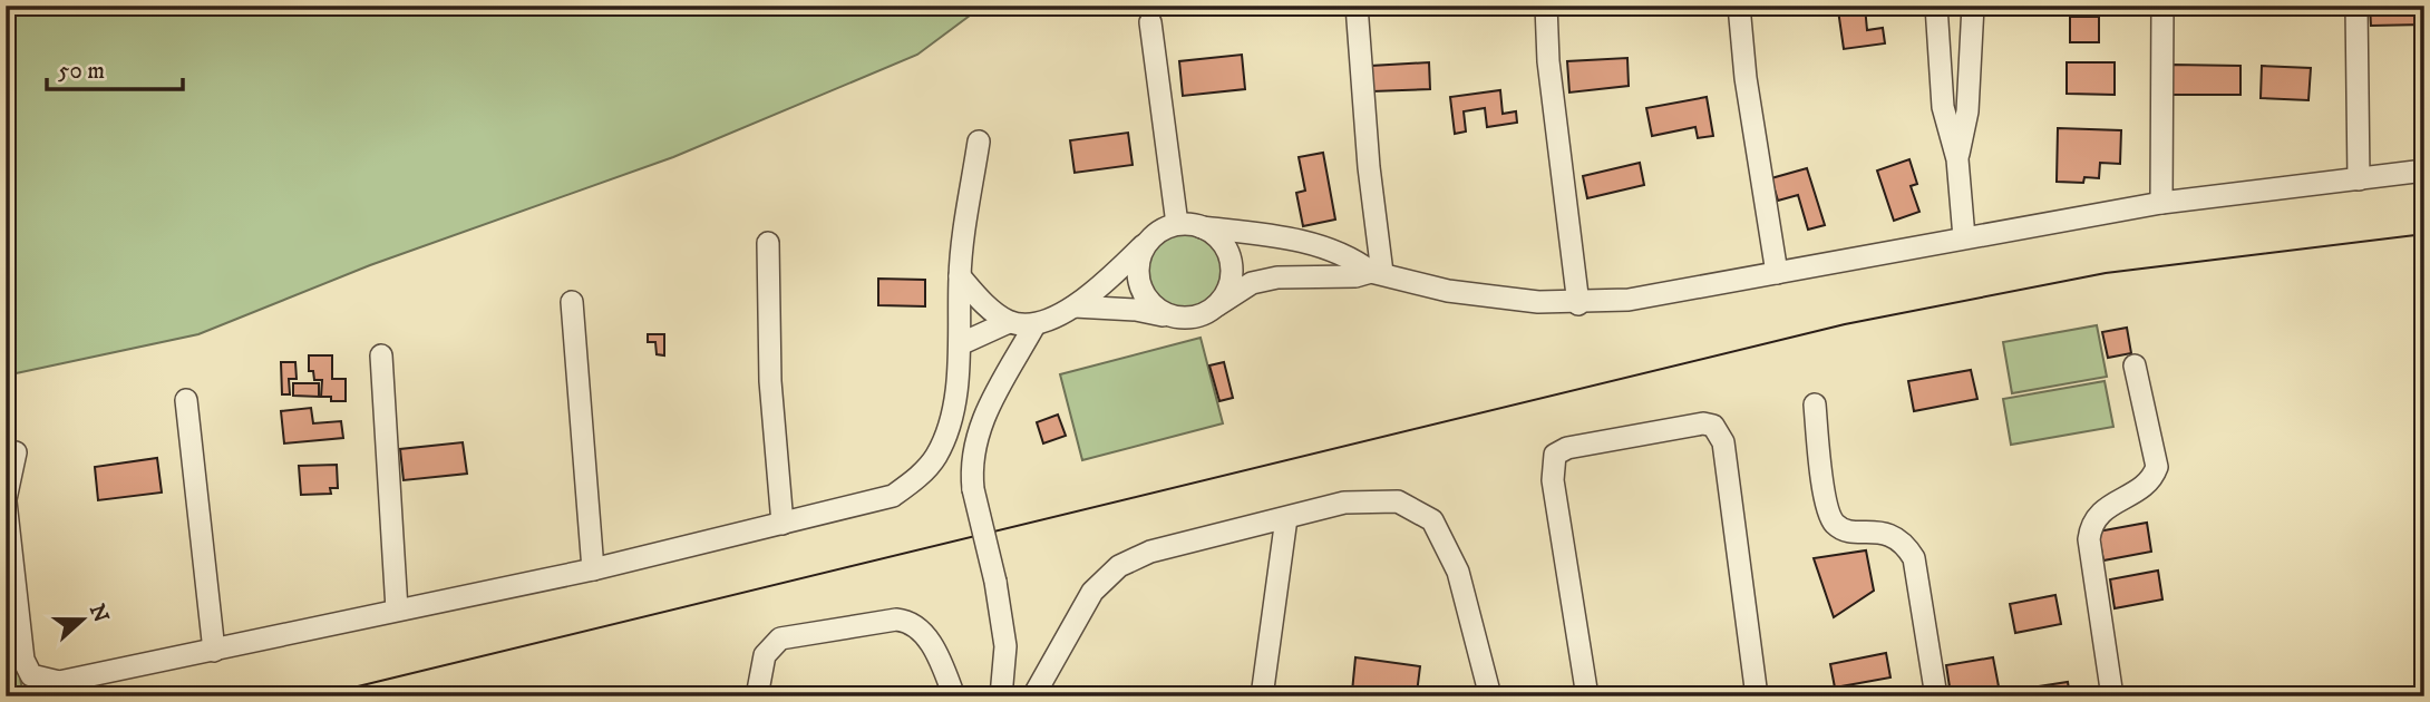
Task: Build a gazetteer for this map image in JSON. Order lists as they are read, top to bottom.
{
  "scale_bar": "50 m",
  "north": "right"
}
